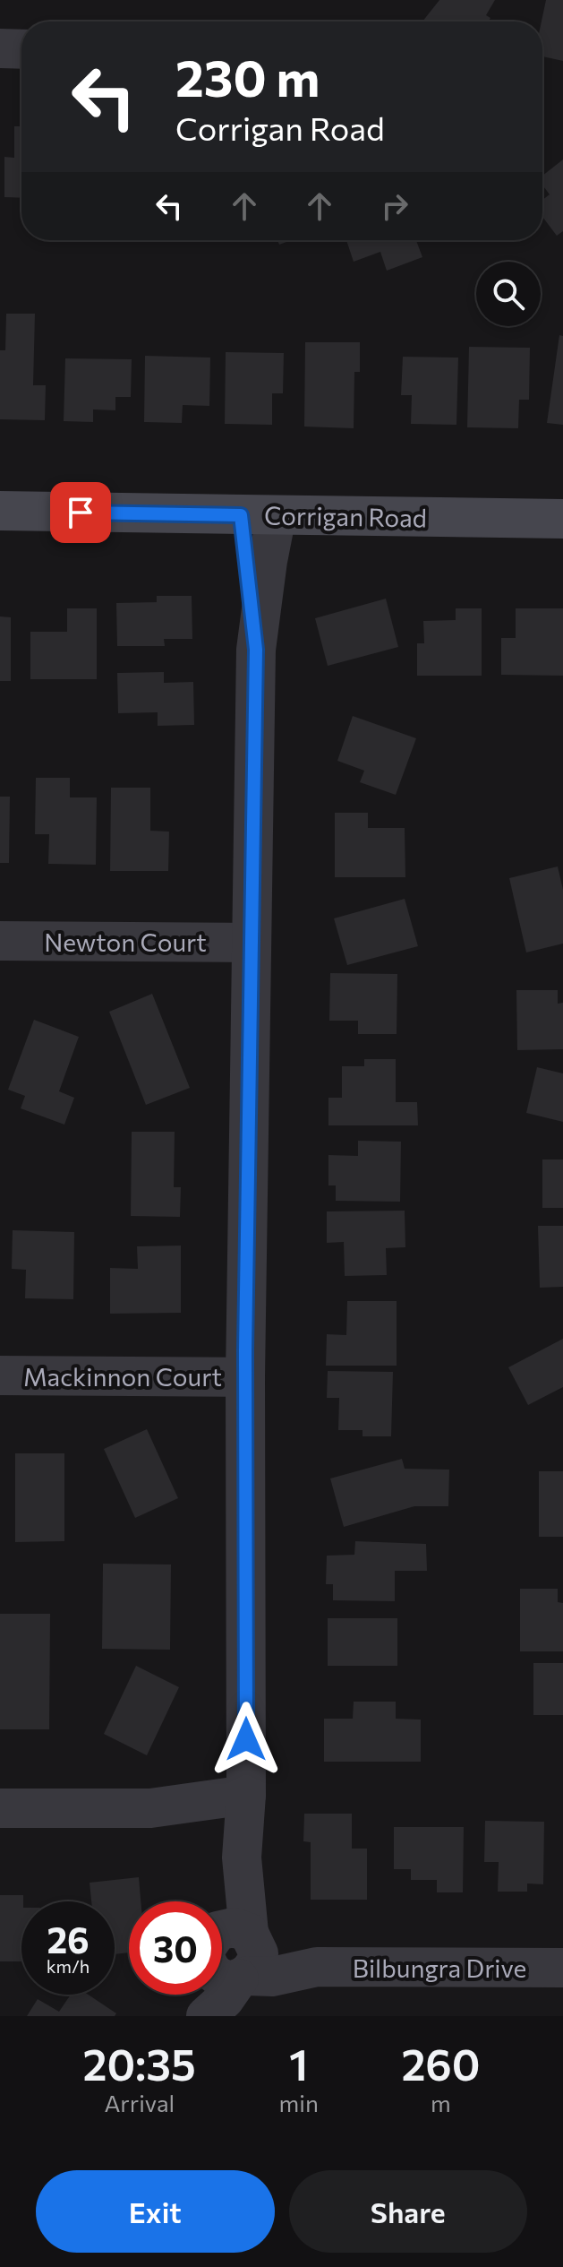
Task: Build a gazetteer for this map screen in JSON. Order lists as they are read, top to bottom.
{
  "streets": {
    "main road": ["Corrigan Road"],
    "street": ["Newton Court", "Mackinnon Court", "Bilbungra Drive"]
  },
  "page": {
    "turn": ["230 m", "Corrigan Road"],
    "speed": "26 km/h",
    "limit": "30",
    "eta": [
      "20:35",
      "Arrival",
      "1",
      "min",
      "260",
      "m"
    ],
    "buttons": ["Exit", "Share"]
  }
}
